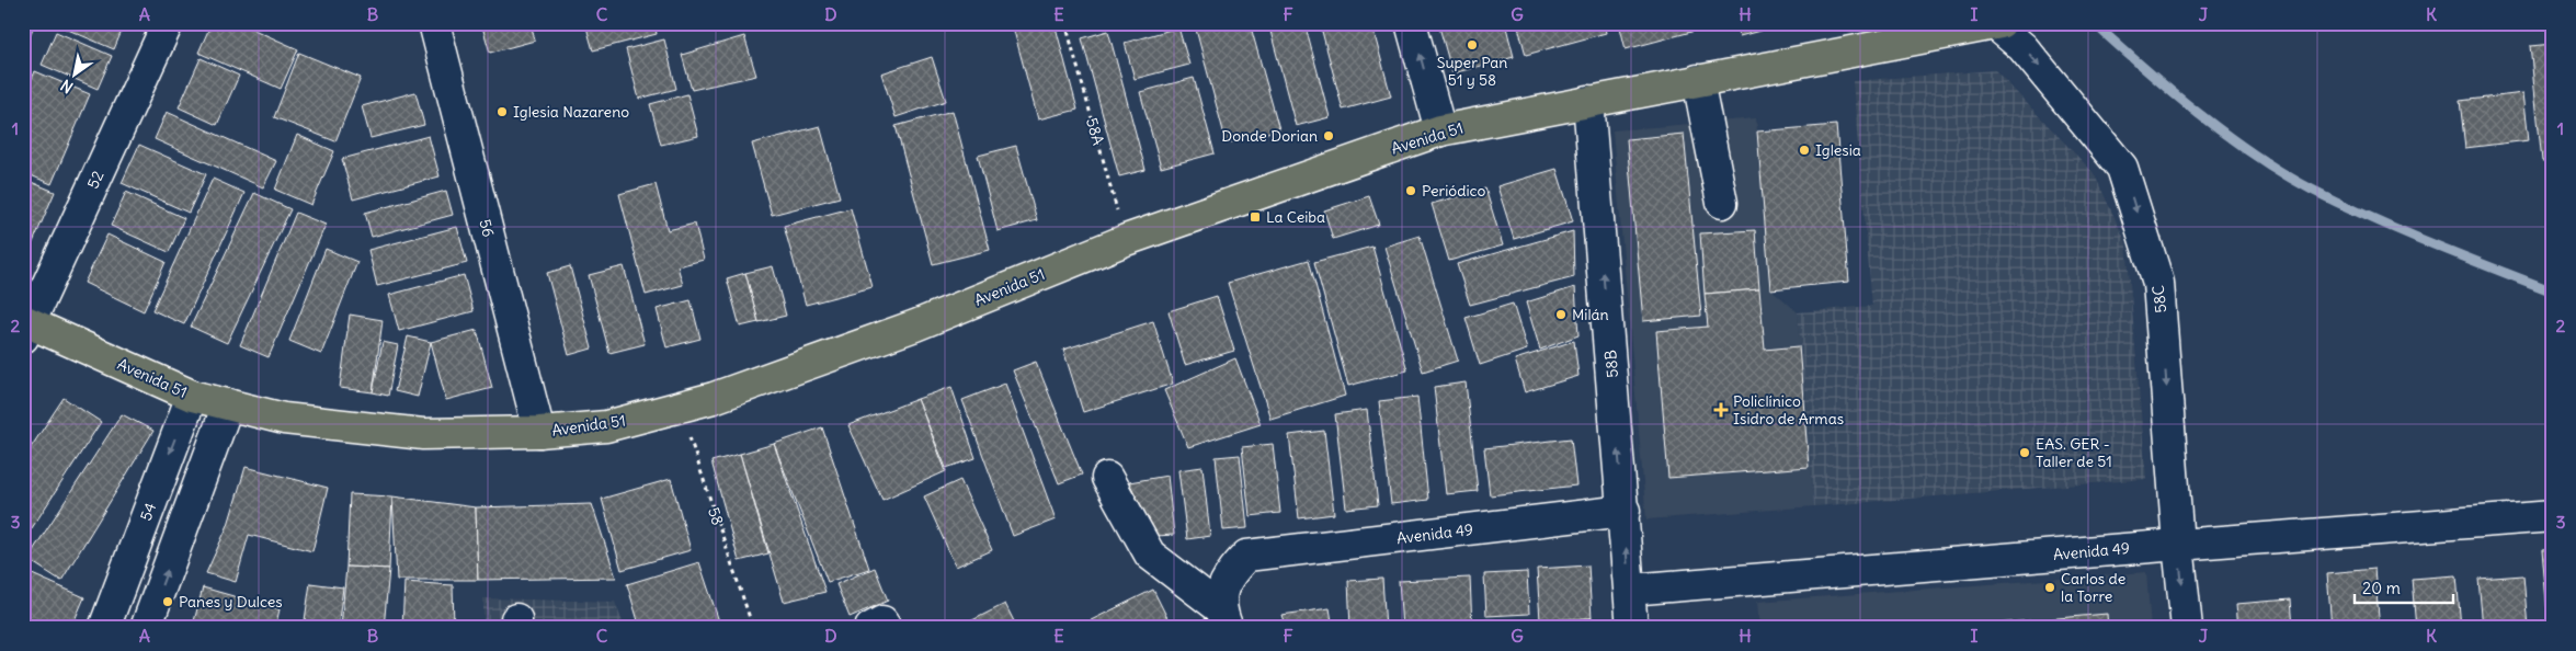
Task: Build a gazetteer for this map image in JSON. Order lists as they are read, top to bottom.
{
  "streets": {
    "main road": ["Avenida 51"],
    "street": [
      "52",
      "56",
      "58C",
      "58B",
      "54",
      "Avenida 49"
    ],
    "path": ["58A", "58"]
  },
  "crossings": [
    ["58A", "Avenida 51"],
    ["Avenida 51", "52"],
    ["Avenida 51", "56"],
    ["Avenida 51", "58C"],
    ["Avenida 51", "58B"],
    ["Avenida 51", "54"],
    ["Avenida 51", "58"],
    ["58C", "Avenida 49"],
    ["58B", "Avenida 49"]
  ],
  "one_way": ["58C", "58B"],
  "places": {
    "other": [
      "Super Pan 51 y 58",
      "Iglesia Nazareno",
      "Donde Dorian",
      "Iglesia",
      "Periódico",
      "Milán",
      "EAS. GER - Taller de 51",
      "Carlos de la Torre",
      "Panes y Dulces"
    ],
    "transit": ["La Ceiba"],
    "health": ["Policlínico Isidro de Armas"]
  },
  "scale_bar": "20 m",
  "north": "bottom left",
  "grid": {
    "columns": [
      "A",
      "B",
      "C",
      "D",
      "E",
      "F",
      "G",
      "H",
      "I",
      "J",
      "K"
    ],
    "rows": ["1", "2", "3"]
  }
}
